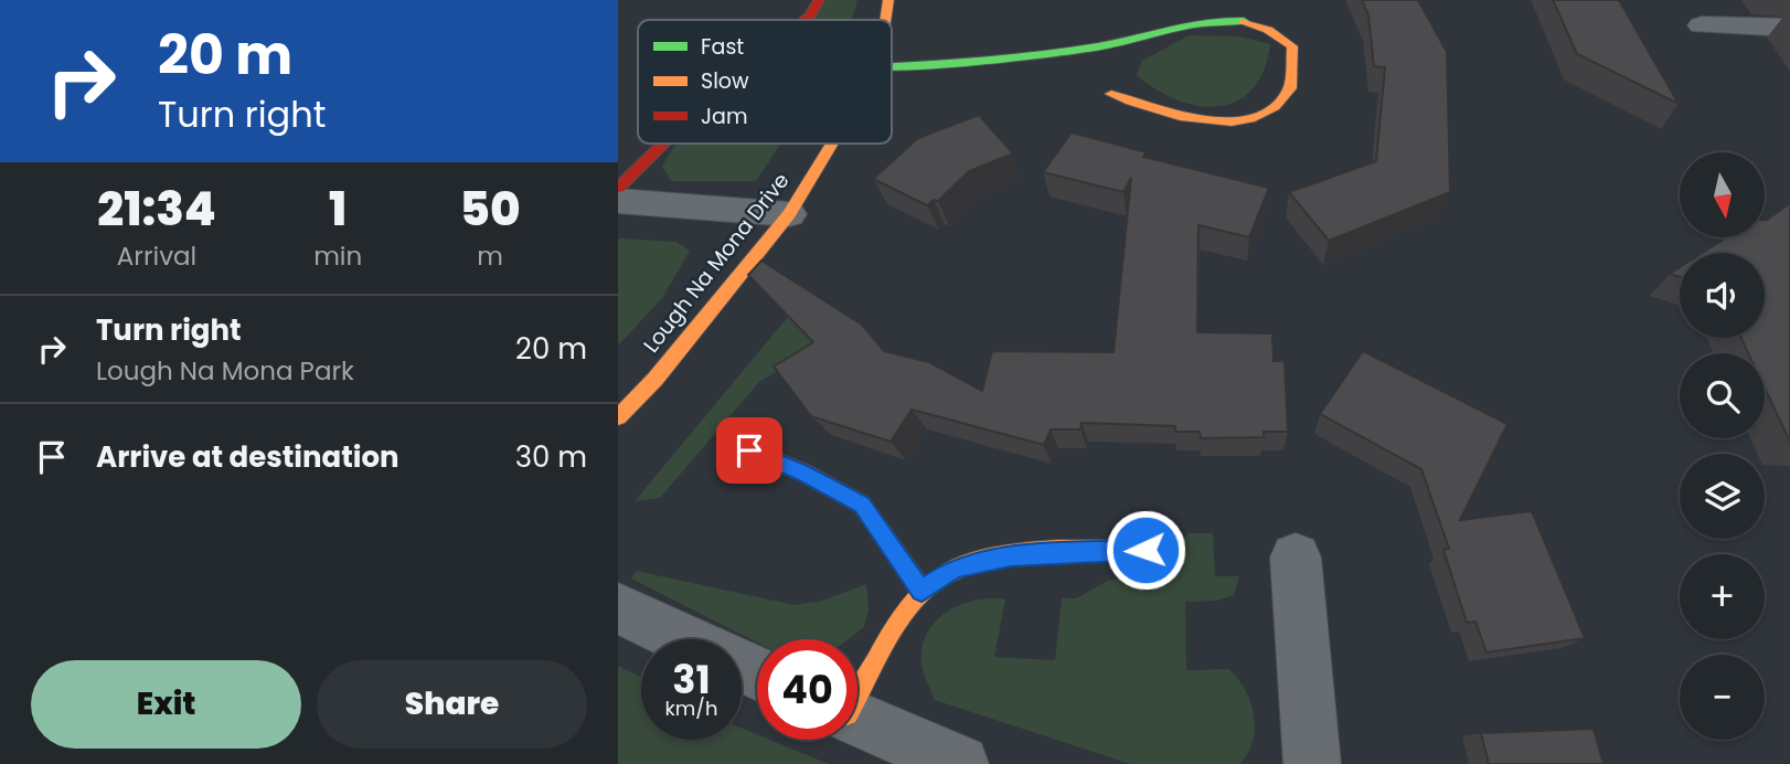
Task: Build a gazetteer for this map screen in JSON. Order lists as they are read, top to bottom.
{
  "streets": {
    "street": ["Lough Na Mona Drive"]
  },
  "legend": ["Fast", "Slow", "Jam"],
  "north": "bottom",
  "page": {
    "turn": ["20 m", "Turn right"],
    "map_buttons": ["+", "−"],
    "eta": [
      "21:34",
      "Arrival",
      "1",
      "min",
      "50",
      "m"
    ],
    "list": [
      {
        "name": "Turn right",
        "note": "Lough Na Mona Park",
        "value": "20 m"
      },
      {
        "name": "Arrive at destination",
        "value": "30 m"
      }
    ],
    "speed": "31 km/h",
    "limit": "40",
    "buttons": ["Exit", "Share"]
  }
}
